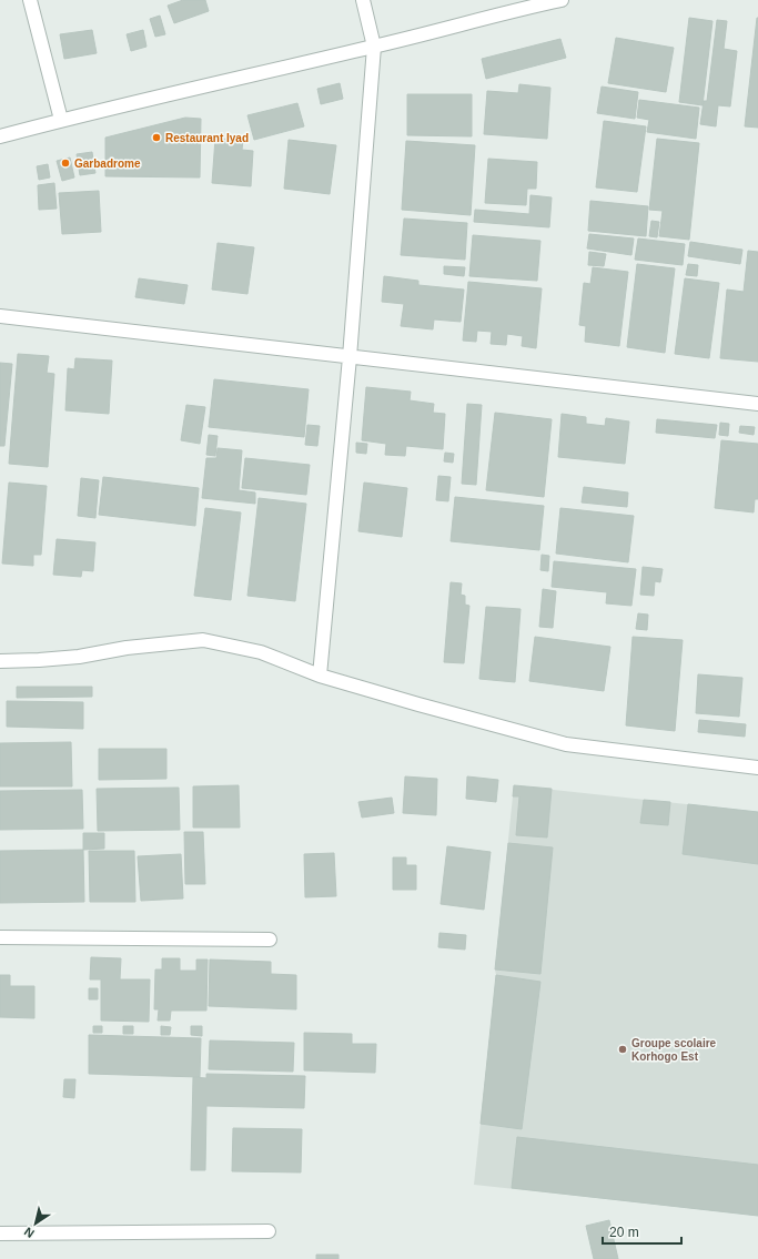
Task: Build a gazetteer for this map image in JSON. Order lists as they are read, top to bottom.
{
  "places": ["Restaurant Iyad", "Garbadrome", "Groupe scolaire Korhogo Est"],
  "scale_bar": "20 m",
  "north": "bottom left"
}
